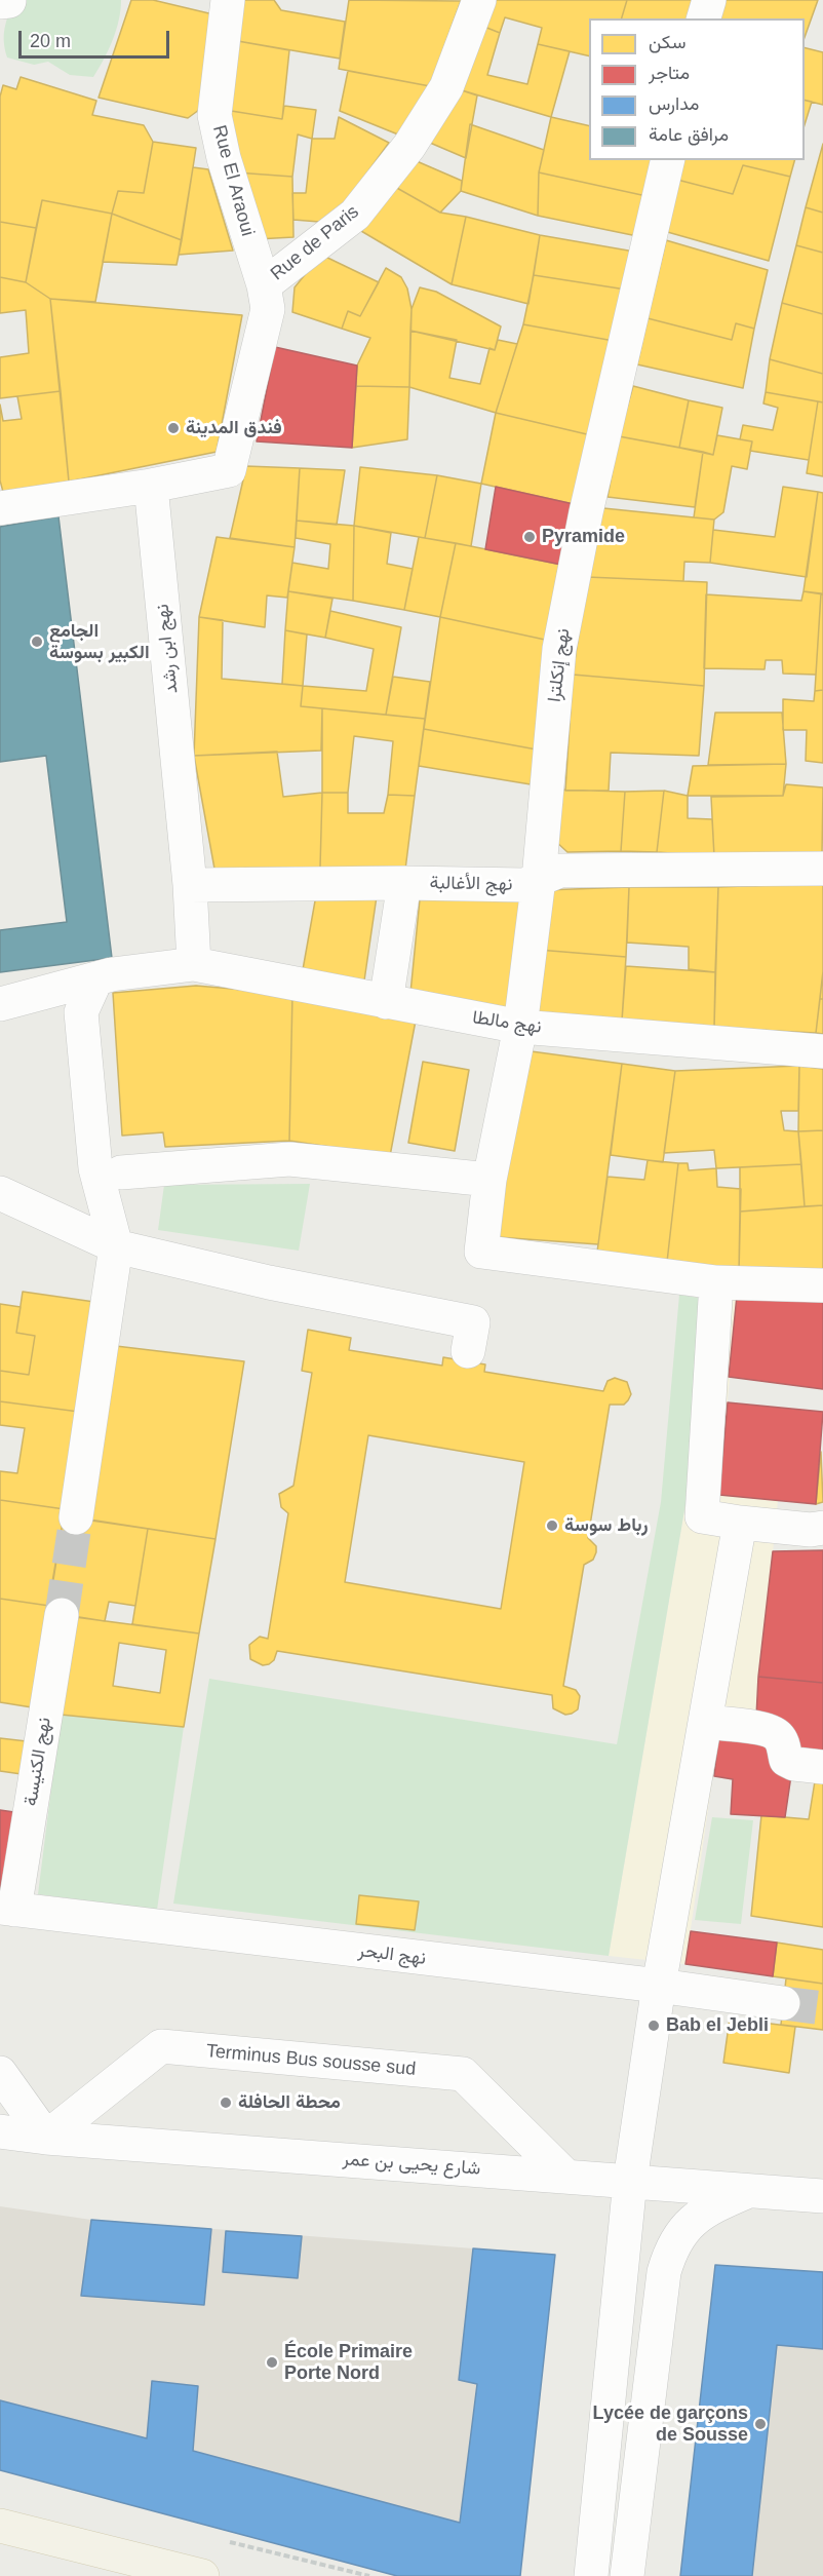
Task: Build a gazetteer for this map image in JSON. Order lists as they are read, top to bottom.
{
  "streets": {
    "street": [
      "Rue El Araoui",
      "Rue de Paris",
      "نهج ابن رشد",
      "نهج إنكلترا",
      "نهج الأغالبة",
      "نهج مالطا",
      "نهج الكنيسة",
      "نهج البحر",
      "Terminus Bus sousse sud",
      "شارع يحيى بن عمر"
    ]
  },
  "crossings": [
    ["Rue El Araoui", "Rue de Paris"],
    ["Rue de Paris", "نهج ابن رشد"],
    ["نهج ابن رشد", "نهج الأغالبة"],
    ["نهج ابن رشد", "نهج مالطا"],
    ["نهج إنكلترا", "نهج الأغالبة"],
    ["نهج إنكلترا", "نهج مالطا"],
    ["نهج الكنيسة", "نهج البحر"],
    ["Terminus Bus sousse sud", "شارع يحيى بن عمر"]
  ],
  "places": [
    "فندق المدينة",
    "Pyramide",
    "الجامع الكبير بسوسة",
    "رباط سوسة",
    "Bab el Jebli",
    "محطة الحافلة",
    "École Primaire Porte Nord",
    "Lycée de garçons de Sousse"
  ],
  "legend": [
    "سكن",
    "متاجر",
    "مدارس",
    "مرافق عامة"
  ],
  "scale_bar": "20 m"
}
